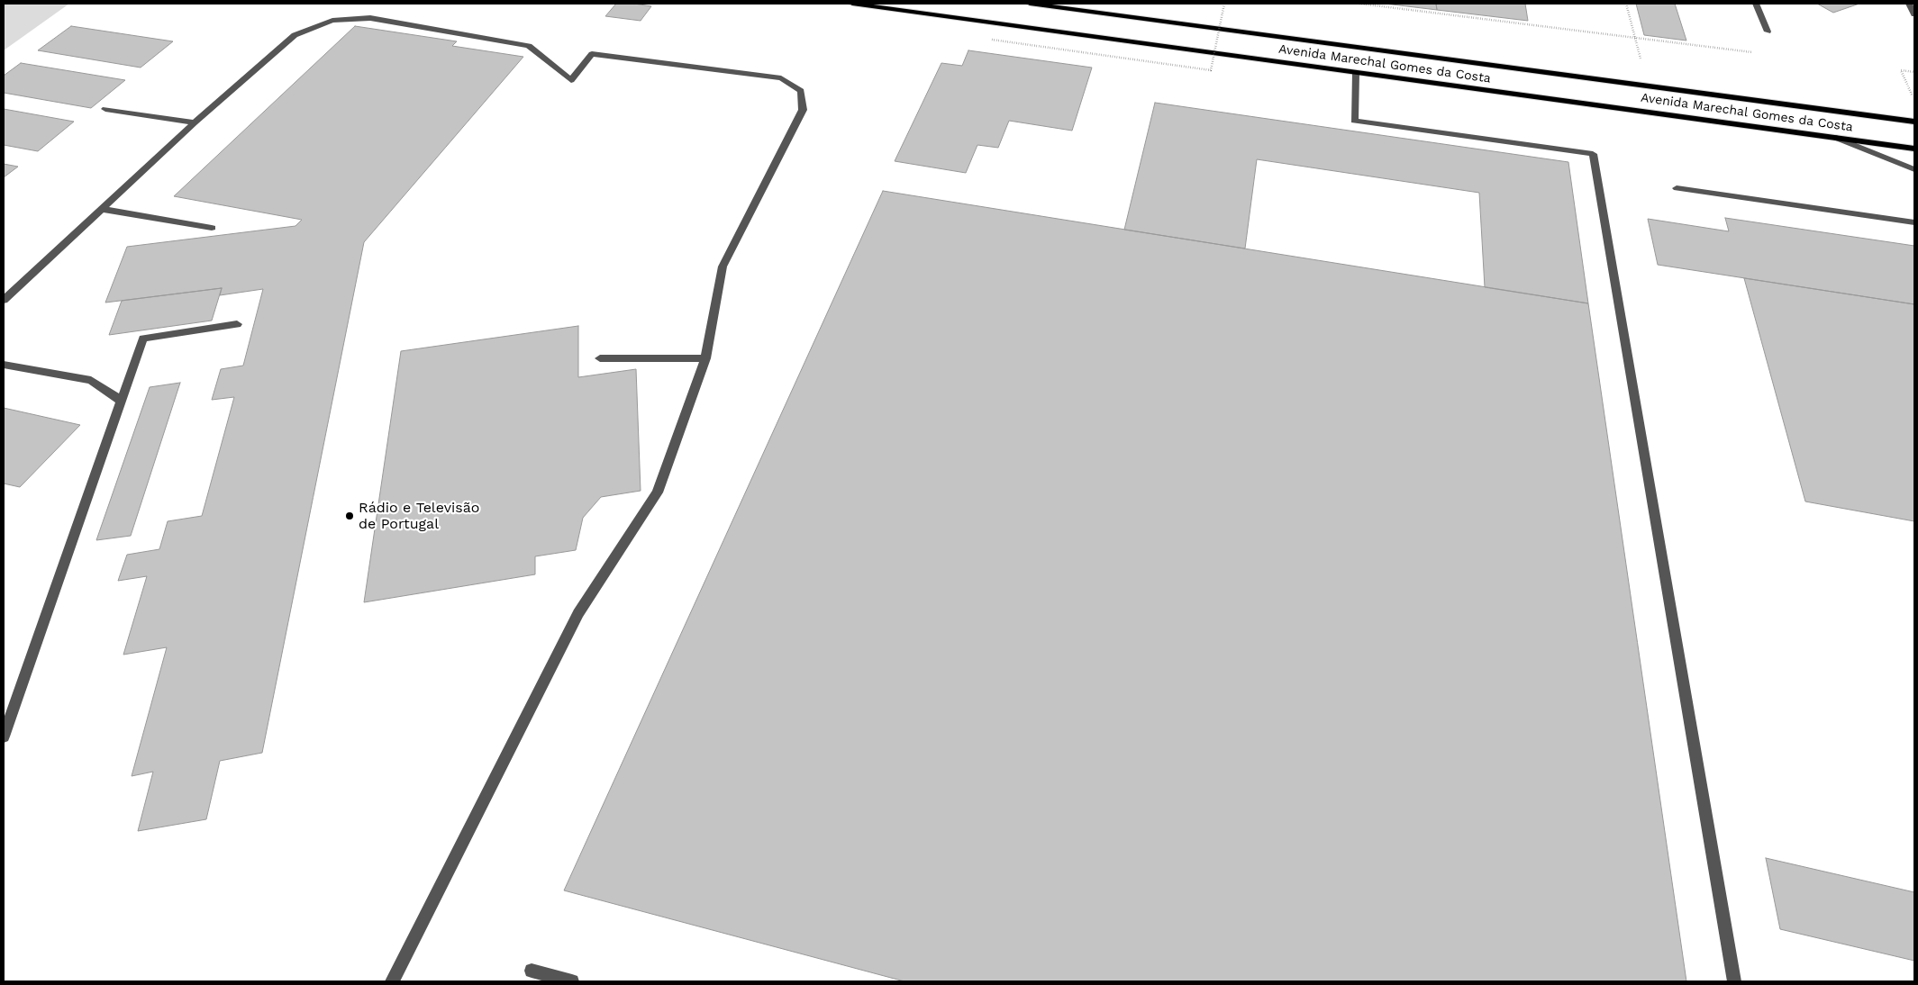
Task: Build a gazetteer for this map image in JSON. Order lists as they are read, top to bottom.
{
  "streets": {
    "main road": ["Avenida Marechal Gomes da Costa"]
  },
  "places": ["Rádio e Televisão de Portugal"]
}
